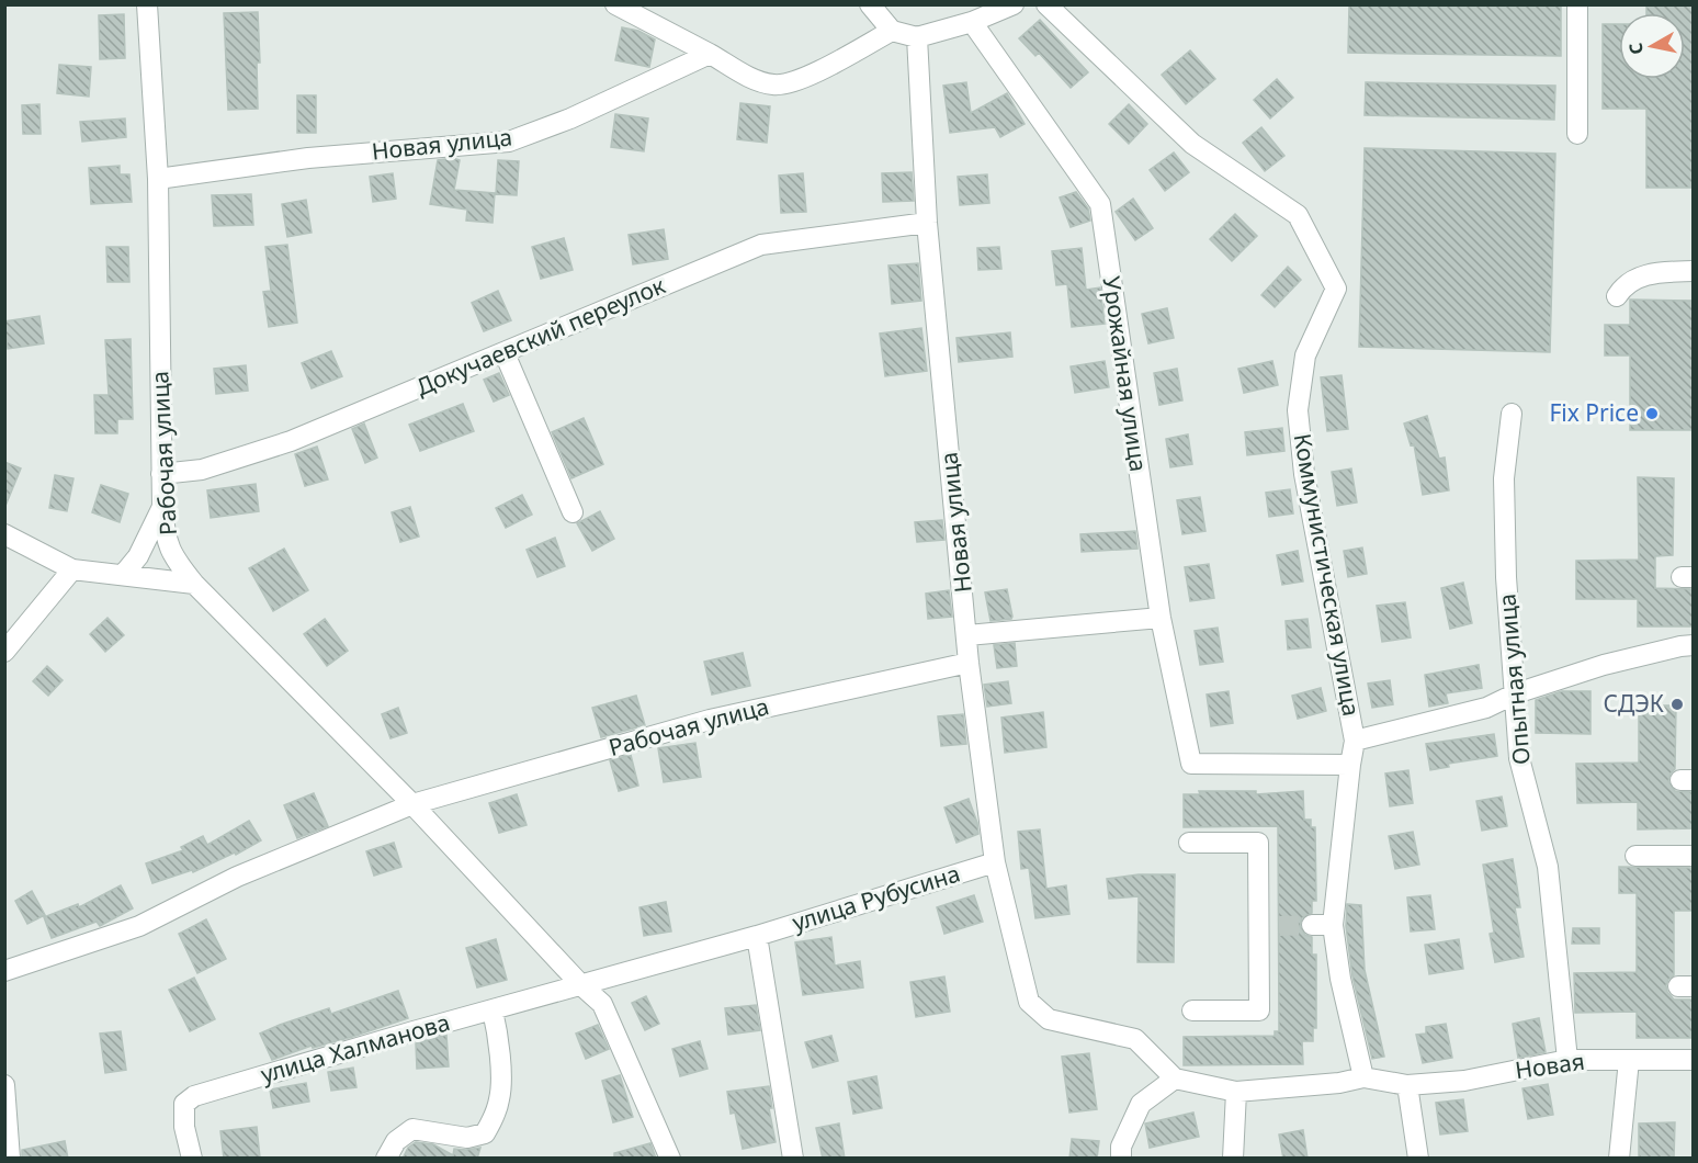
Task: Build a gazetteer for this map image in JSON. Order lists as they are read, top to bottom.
{
  "streets": {
    "street": [
      "Новая улица",
      "Докучаевский переулок",
      "Урожайная улица",
      "Рабочая улица",
      "Коммунистическая улица",
      "Опытная улица",
      "улица Рубусина",
      "улица Халманова",
      "Новая"
    ]
  },
  "crossings": [
    ["Новая улица", "Докучаевский переулок"],
    ["Новая улица", "Рабочая улица"],
    ["Новая улица", "улица Рубусина"],
    ["Докучаевский переулок", "Рабочая улица"],
    ["Урожайная улица", "Коммунистическая улица"],
    ["Рабочая улица", "улица Рубусина"],
    ["Рабочая улица", "улица Халманова"],
    ["Опытная улица", "Новая"],
    ["улица Рубусина", "улица Халманова"]
  ],
  "places": ["Fix Price", "СДЭК"],
  "north": "left"
}
